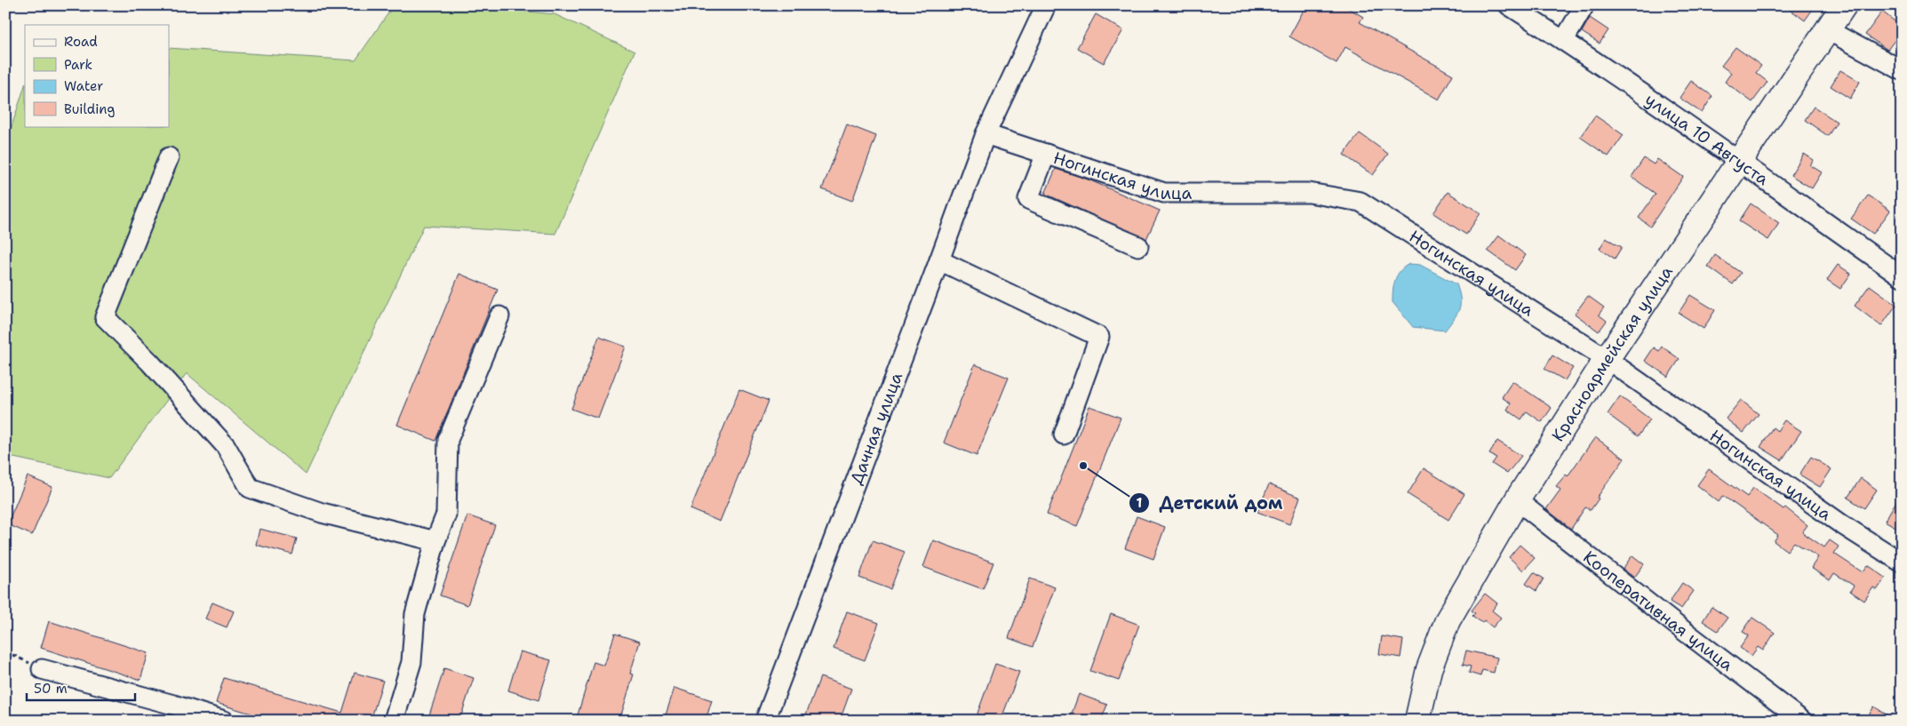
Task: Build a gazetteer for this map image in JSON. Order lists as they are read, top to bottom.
{
  "streets": {
    "main road": ["Красноармейская улица"],
    "street": [
      "улица 10 Августа",
      "Ногинская улица",
      "Дачная улица",
      "Кооперативная улица"
    ]
  },
  "crossings": [
    ["улица 10 Августа", "Красноармейская улица"],
    ["Ногинская улица", "Красноармейская улица"],
    ["Ногинская улица", "Дачная улица"],
    ["Красноармейская улица", "Кооперативная улица"]
  ],
  "places": ["Детский дом"],
  "legend": [
    "Road",
    "Park",
    "Water",
    "Building"
  ],
  "scale_bar": "50 m"
}
